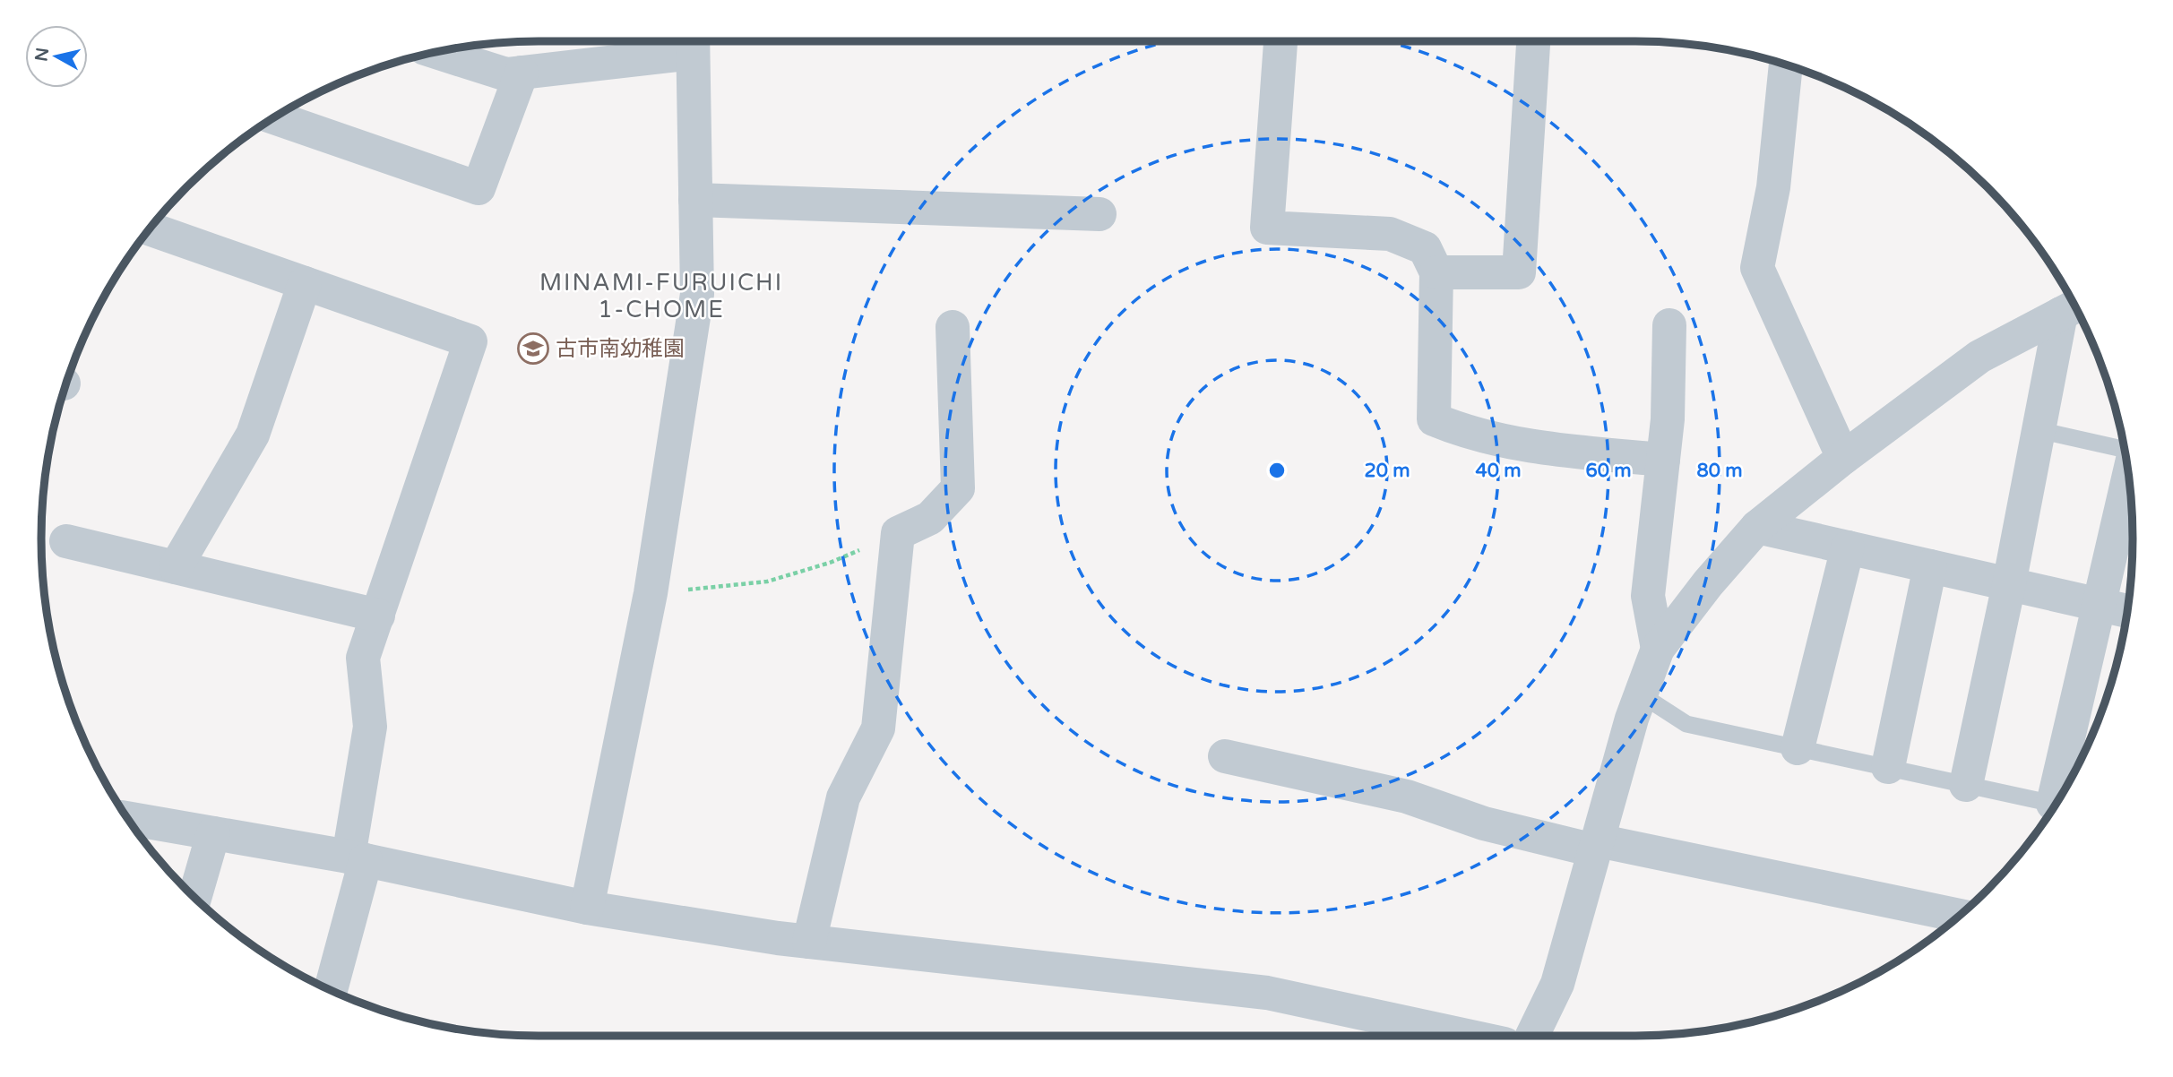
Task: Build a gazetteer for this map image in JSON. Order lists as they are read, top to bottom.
{
  "districts": ["MINAMI-FURUICHI 1-CHOME"],
  "places": {
    "school or university": ["古市南幼稚園"]
  },
  "north": "left",
  "rings": [
    "20 m",
    "40 m",
    "60 m",
    "80 m"
  ]
}
